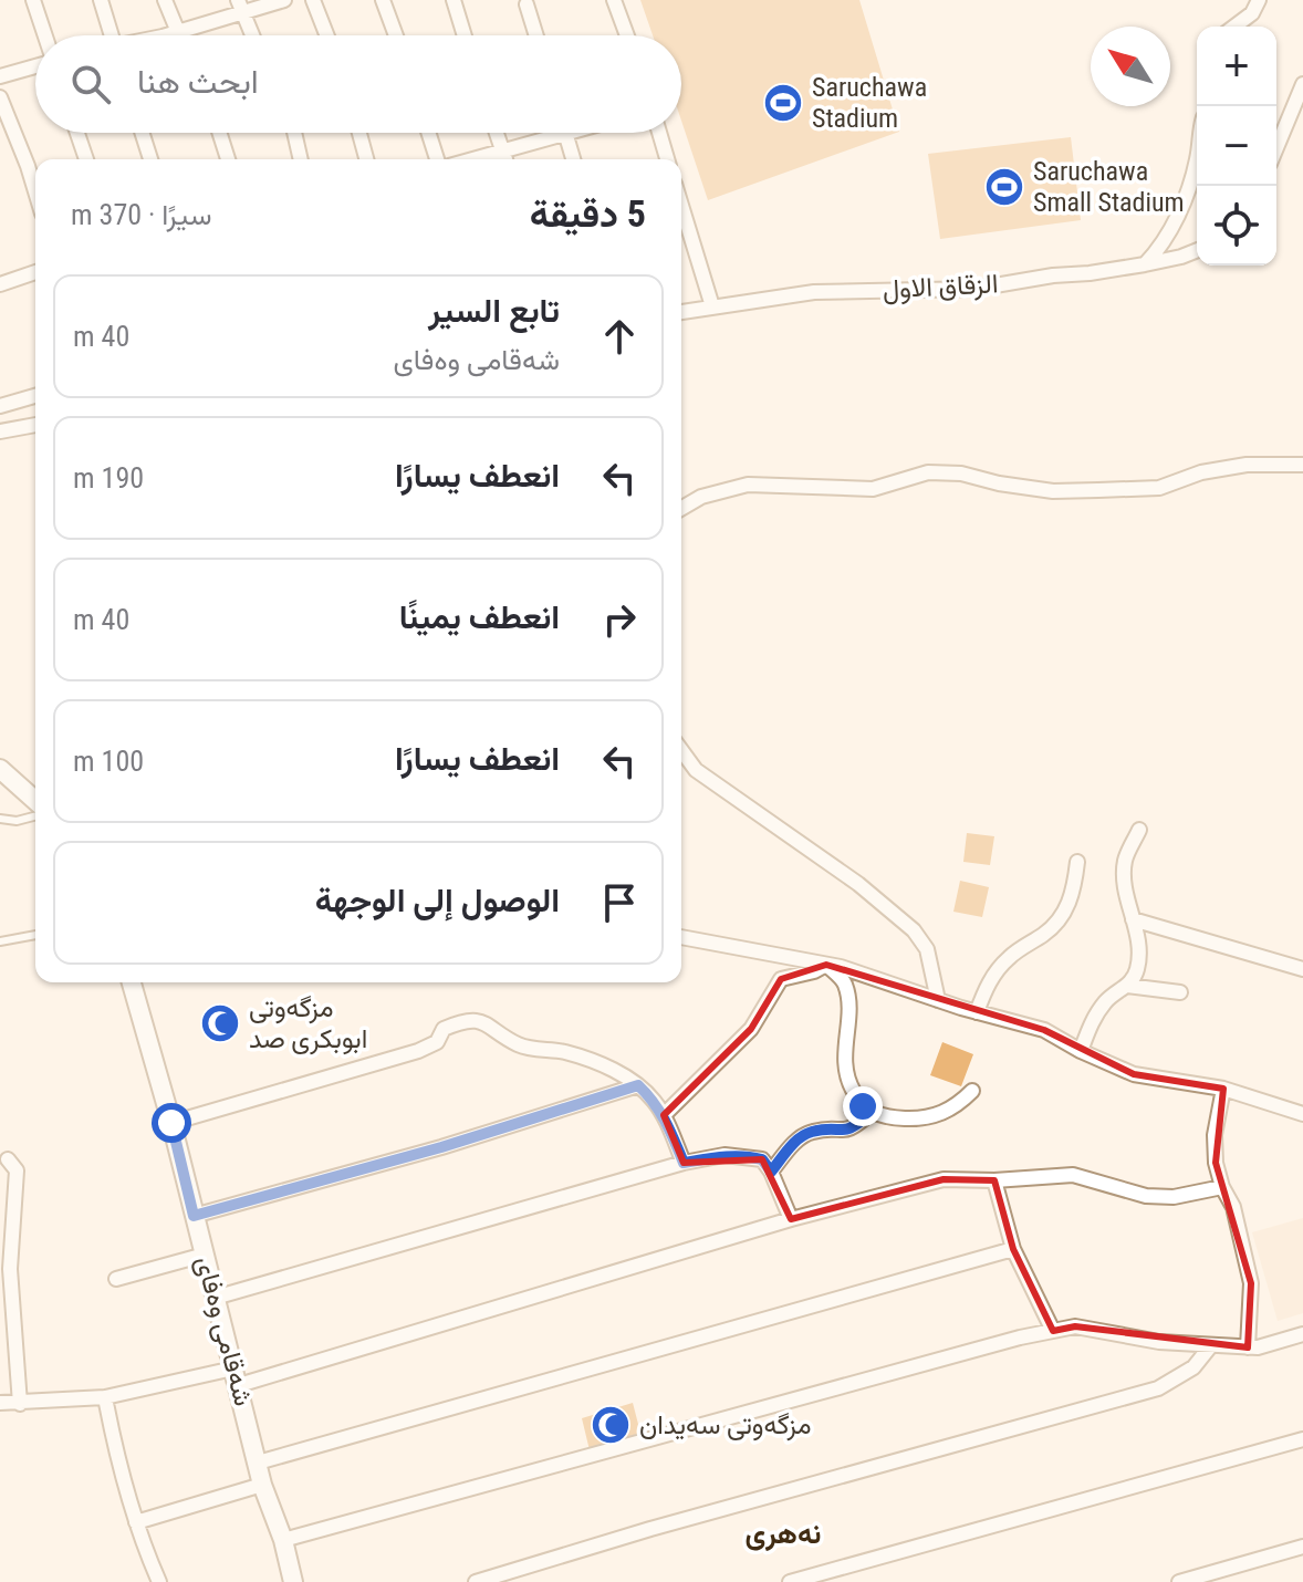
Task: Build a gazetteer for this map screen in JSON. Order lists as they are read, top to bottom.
{
  "streets": {
    "street": ["الزقاق الاول", "شەقامی وەفای"]
  },
  "districts": ["نەھری"],
  "places": {
    "sports": ["Saruchawa Stadium", "Saruchawa Small Stadium"],
    "mosque": ["مزگەوتی ابوبکری صد", "مزگەوتی سەیدان"]
  },
  "north": "top left",
  "page": {
    "map_buttons": ["+", "−"],
    "search": "ابحث هنا",
    "heading": ["5 دقيقة", "سيرًا · 370 m"],
    "list": [
      ["تابع السير", "شەقامی وەفای", "40 m"],
      ["انعطف يسارًا", "190 m"],
      ["انعطف يمينًا", "40 m"],
      ["انعطف يسارًا", "100 m"],
      "الوصول إلى الوجهة"
    ]
  }
}
